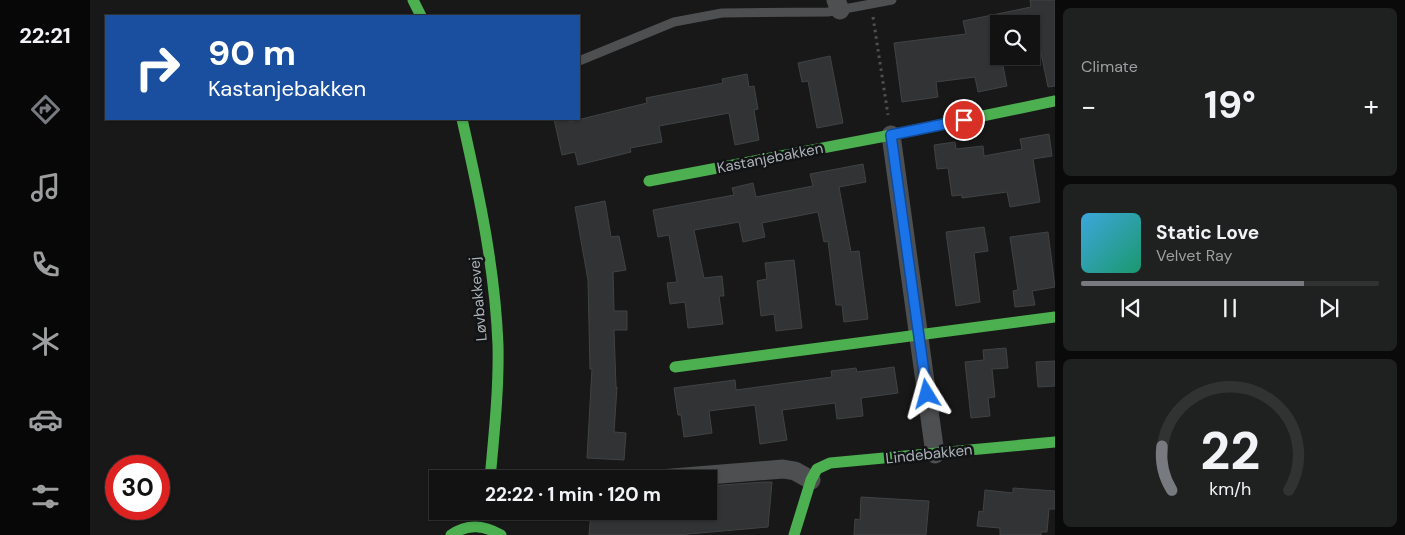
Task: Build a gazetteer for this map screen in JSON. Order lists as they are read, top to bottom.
{
  "streets": {
    "street": ["Kastanjebakken", "Løvbakkevej", "Lindebakken"]
  },
  "page": {
    "tabs": "22:21",
    "tile": "Climate",
    "turn": ["90 m", "Kastanjebakken"],
    "heat": ["−", "19°", "+"],
    "song": ["Static Love", "Velvet Ray"],
    "limit": "30",
    "trip": "22:22 · 1 min · 120 m",
    "gauge": ["22", "km/h"]
  }
}
